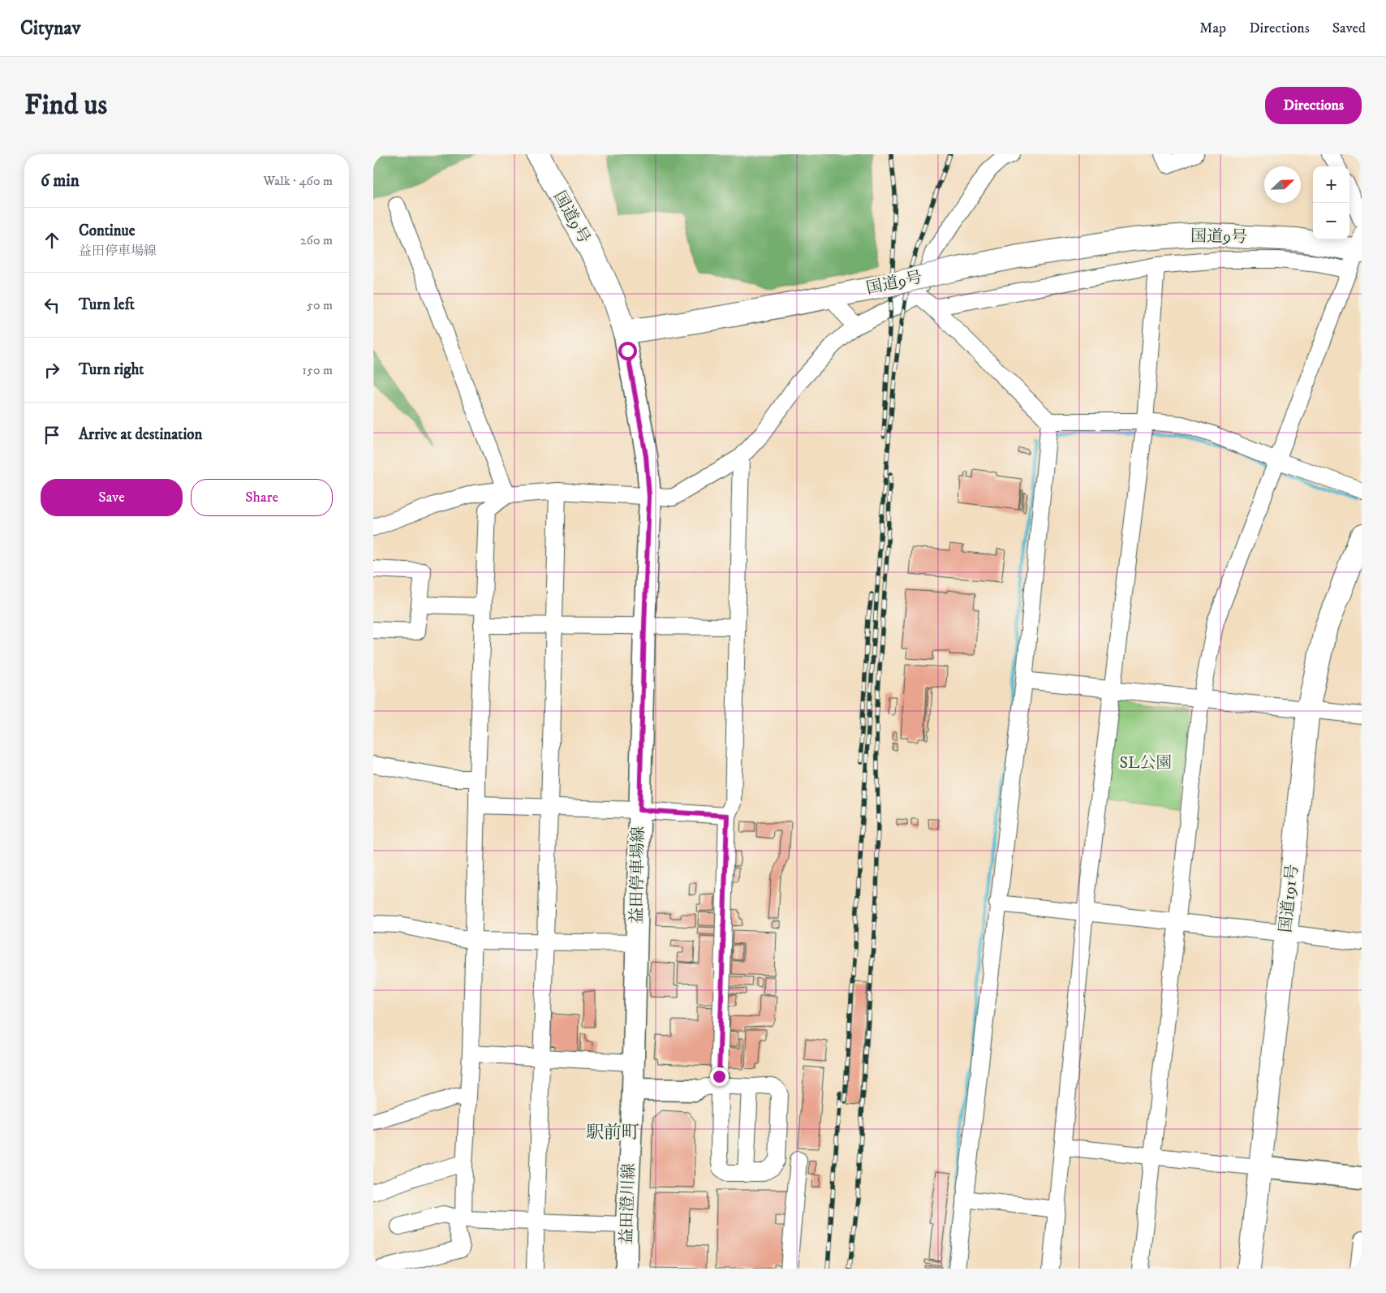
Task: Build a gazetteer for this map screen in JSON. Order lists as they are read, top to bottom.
{
  "streets": {
    "highway": ["国道9号", "国道191号"],
    "main road": ["益田停車場線", "益田澄川線"]
  },
  "crossings": [
    ["国道9号", "益田停車場線"],
    ["益田停車場線", "益田澄川線"]
  ],
  "districts": ["駅前町"],
  "parks": ["SL公園"],
  "north": "top right",
  "page": {
    "header": "Citynav",
    "nav": ["Map", "Directions", "Saved"],
    "buttons": [
      "Directions",
      ["Save", "Share"]
    ],
    "title": "Find us",
    "heading": ["6 min", "Walk · 460 m"],
    "map_buttons": ["+", "−"],
    "list": [
      ["Continue", "益田停車場線", "260 m"],
      ["Turn left", "50 m"],
      ["Turn right", "150 m"],
      "Arrive at destination"
    ]
  }
}
